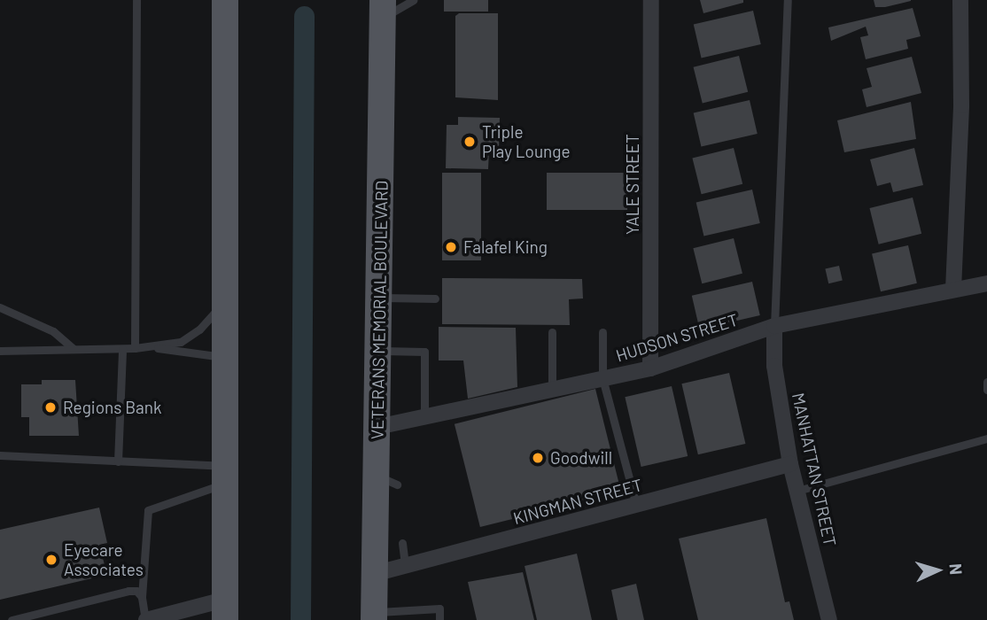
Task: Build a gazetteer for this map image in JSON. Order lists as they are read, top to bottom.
{
  "streets": {
    "main road": ["VETERANS MEMORIAL BOULEVARD"],
    "street": [
      "YALE STREET",
      "HUDSON STREET",
      "MANHATTAN STREET",
      "KINGMAN STREET"
    ]
  },
  "crossings": [
    ["YALE STREET", "HUDSON STREET"],
    ["VETERANS MEMORIAL BOULEVARD", "HUDSON STREET"],
    ["VETERANS MEMORIAL BOULEVARD", "KINGMAN STREET"],
    ["HUDSON STREET", "MANHATTAN STREET"],
    ["MANHATTAN STREET", "KINGMAN STREET"]
  ],
  "places": [
    "Triple Play Lounge",
    "Falafel King",
    "Regions Bank",
    "Goodwill",
    "Eyecare Associates"
  ],
  "north": "right"
}
